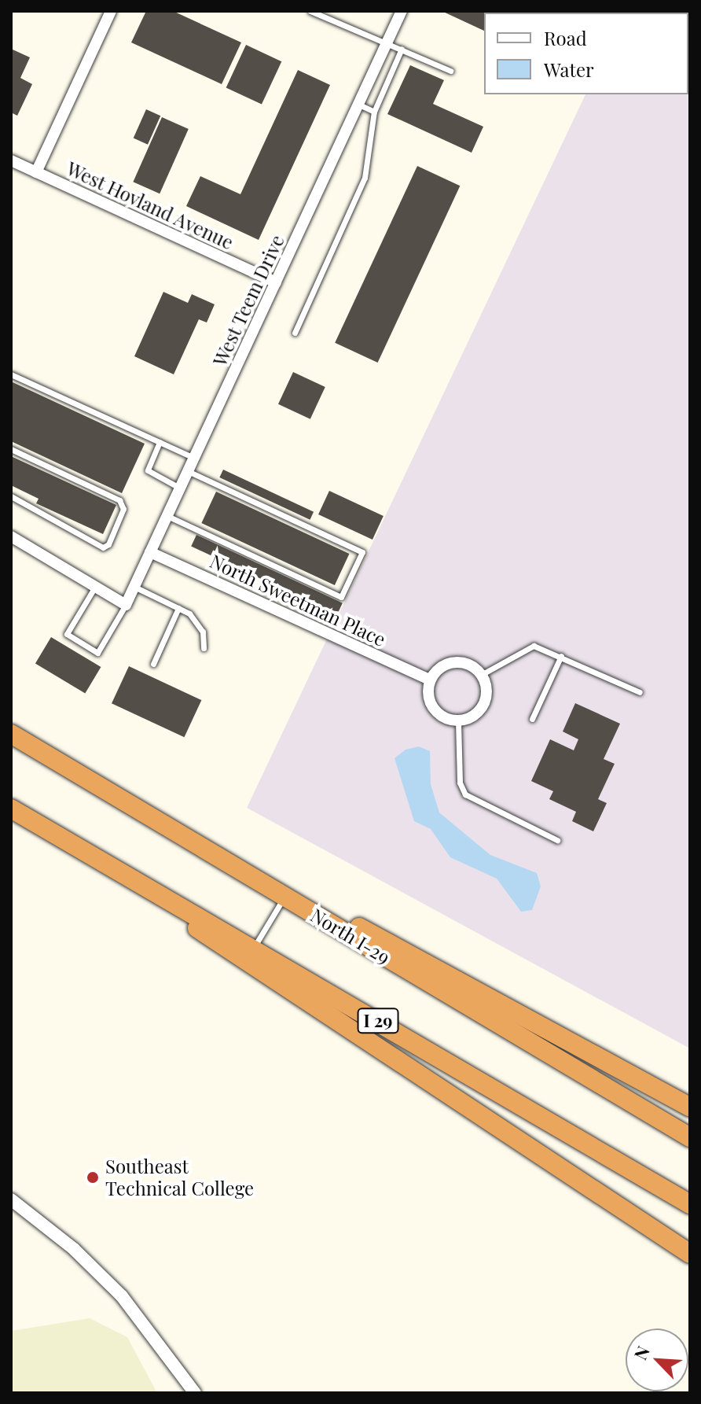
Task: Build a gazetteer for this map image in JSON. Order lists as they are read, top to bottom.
{
  "streets": {
    "highway": ["North I-29", "I 29"],
    "street": ["West Hovland Avenue", "West Teem Drive", "North Sweetman Place"]
  },
  "crossings": [
    ["West Hovland Avenue", "West Teem Drive"],
    ["West Teem Drive", "North Sweetman Place"]
  ],
  "places": ["Southeast Technical College"],
  "legend": ["Road", "Water"],
  "north": "top left"
}
